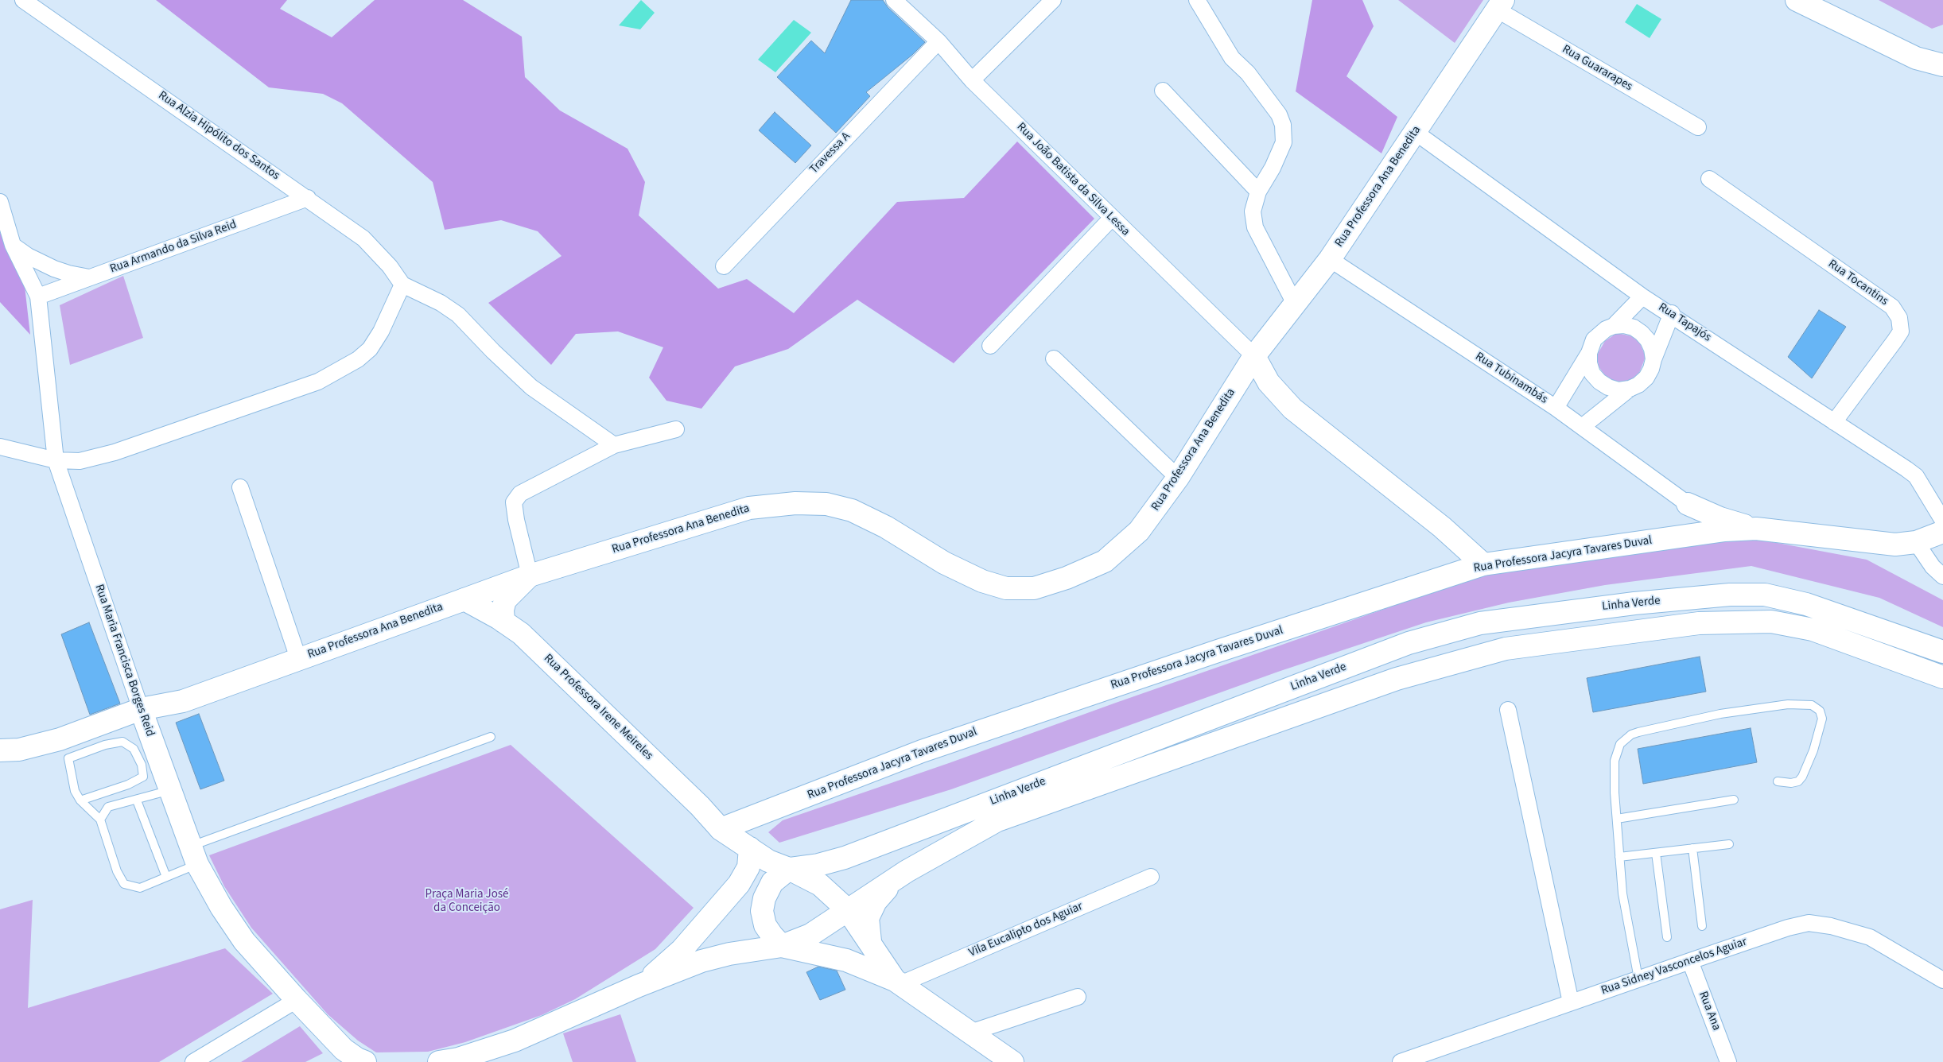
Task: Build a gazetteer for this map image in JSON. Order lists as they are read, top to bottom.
{
  "streets": {
    "main road": [
      "Rua Professora Ana Benedita",
      "Rua Professora Jacyra Tavares Duval",
      "Linha Verde",
      "Rua Maria Francisca Borges Reid",
      "Rua Professora Irene Meireles"
    ],
    "street": [
      "Rua Guararapes",
      "Rua Alzia Hipólito dos Santos",
      "Travessa A",
      "Rua João Batista da Silva Lessa",
      "Rua Armando da Silva Reid",
      "Rua Tocantins",
      "Rua Tapajós",
      "Rua Tubinambás",
      "Vila Eucalipto dos Aguiar",
      "Rua Sidney Vasconcelos Aguiar",
      "Rua Ana"
    ]
  },
  "crossings": [
    ["Rua Guararapes", "Rua Professora Ana Benedita"],
    ["Rua Alzia Hipólito dos Santos", "Rua Armando da Silva Reid"],
    ["Travessa A", "Rua João Batista da Silva Lessa"],
    ["Rua João Batista da Silva Lessa", "Rua Professora Ana Benedita"],
    ["Rua Professora Ana Benedita", "Rua Tapajós"],
    ["Rua Professora Ana Benedita", "Rua Tubinambás"],
    ["Rua Professora Ana Benedita", "Rua Maria Francisca Borges Reid"],
    ["Rua Professora Ana Benedita", "Rua Professora Irene Meireles"],
    ["Rua Armando da Silva Reid", "Rua Maria Francisca Borges Reid"],
    ["Rua Tocantins", "Rua Tapajós"],
    ["Rua Tubinambás", "Rua Professora Jacyra Tavares Duval"],
    ["Rua Professora Jacyra Tavares Duval", "Linha Verde"],
    ["Rua Professora Jacyra Tavares Duval", "Rua Professora Irene Meireles"],
    ["Linha Verde", "Rua Professora Irene Meireles"],
    ["Rua Sidney Vasconcelos Aguiar", "Rua Ana"]
  ],
  "parks": ["Praça Maria José da Conceição"]
}
